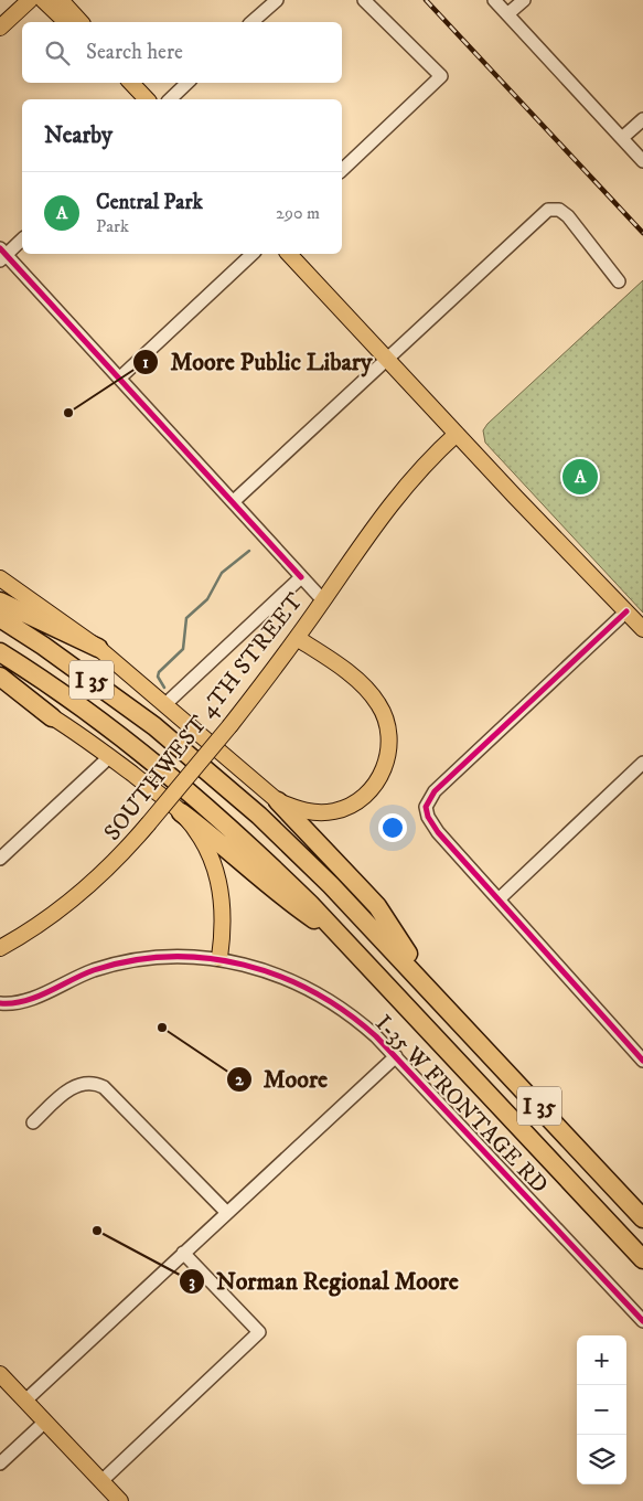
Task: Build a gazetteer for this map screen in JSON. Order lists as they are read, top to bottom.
{
  "streets": {
    "highway": ["I 35"],
    "main road": ["SOUTHWEST 4TH STREET"],
    "street": ["I-35 W FRONTAGE RD"]
  },
  "places": ["Moore Public Libary", "Moore", "Norman Regional Moore"],
  "page": {
    "search": "Search here",
    "heading": "Nearby",
    "list": [
      {
        "mark": "A",
        "name": "Central Park",
        "note": "Park",
        "value": "290 m"
      }
    ],
    "pins": "A",
    "map_buttons": ["+", "−"]
  }
}
